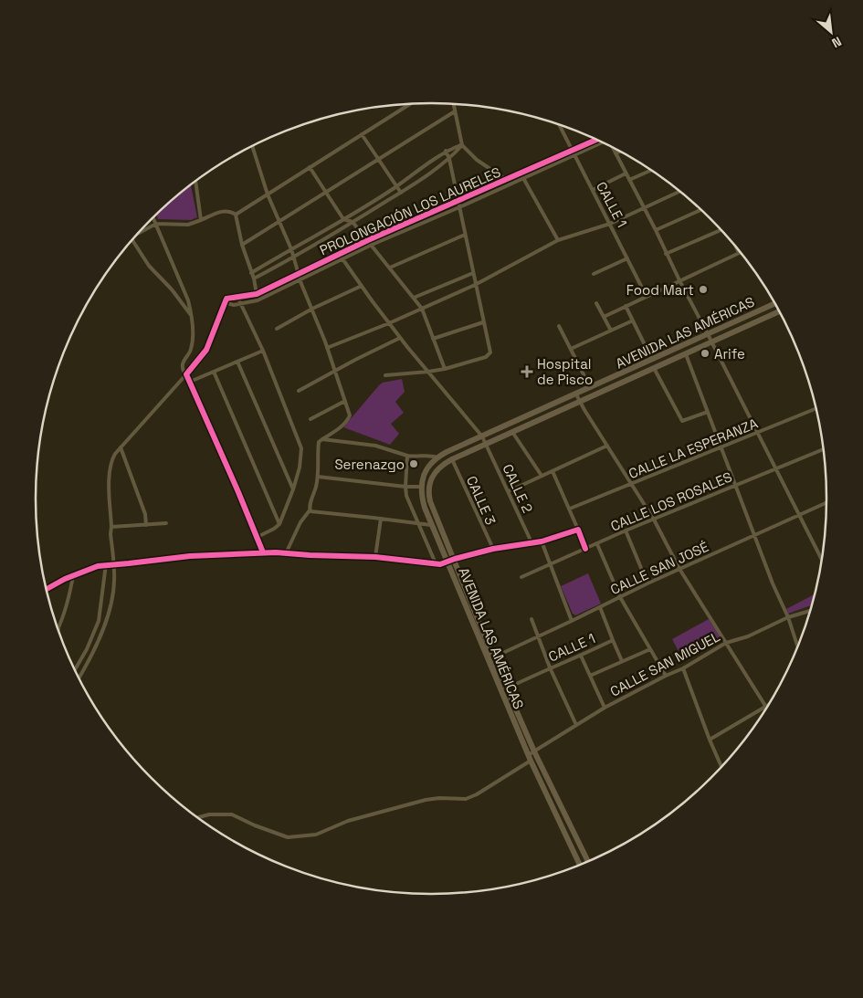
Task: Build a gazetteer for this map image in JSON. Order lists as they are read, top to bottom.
{
  "streets": {
    "main road": ["AVENIDA LAS AMÉRICAS"],
    "street": [
      "CALLE 1",
      "PROLONGACIÓN LOS LAURELES",
      "CALLE LA ESPERANZA",
      "CALLE 2",
      "CALLE 3",
      "CALLE LOS ROSALES",
      "CALLE SAN JOSÉ",
      "CALLE SAN MIGUEL"
    ]
  },
  "crossings": [
    ["CALLE 1", "PROLONGACIÓN LOS LAURELES"],
    ["CALLE 1", "AVENIDA LAS AMÉRICAS"],
    ["CALLE 1", "CALLE SAN JOSÉ"],
    ["PROLONGACIÓN LOS LAURELES", "CALLE 2"],
    ["AVENIDA LAS AMÉRICAS", "CALLE 2"],
    ["AVENIDA LAS AMÉRICAS", "CALLE 3"],
    ["AVENIDA LAS AMÉRICAS", "CALLE SAN JOSÉ"],
    ["AVENIDA LAS AMÉRICAS", "CALLE SAN MIGUEL"]
  ],
  "places": {
    "other": ["Food Mart", "Arife", "Serenazgo"],
    "health": ["Hospital de Pisco"]
  },
  "north": "bottom right"
}
